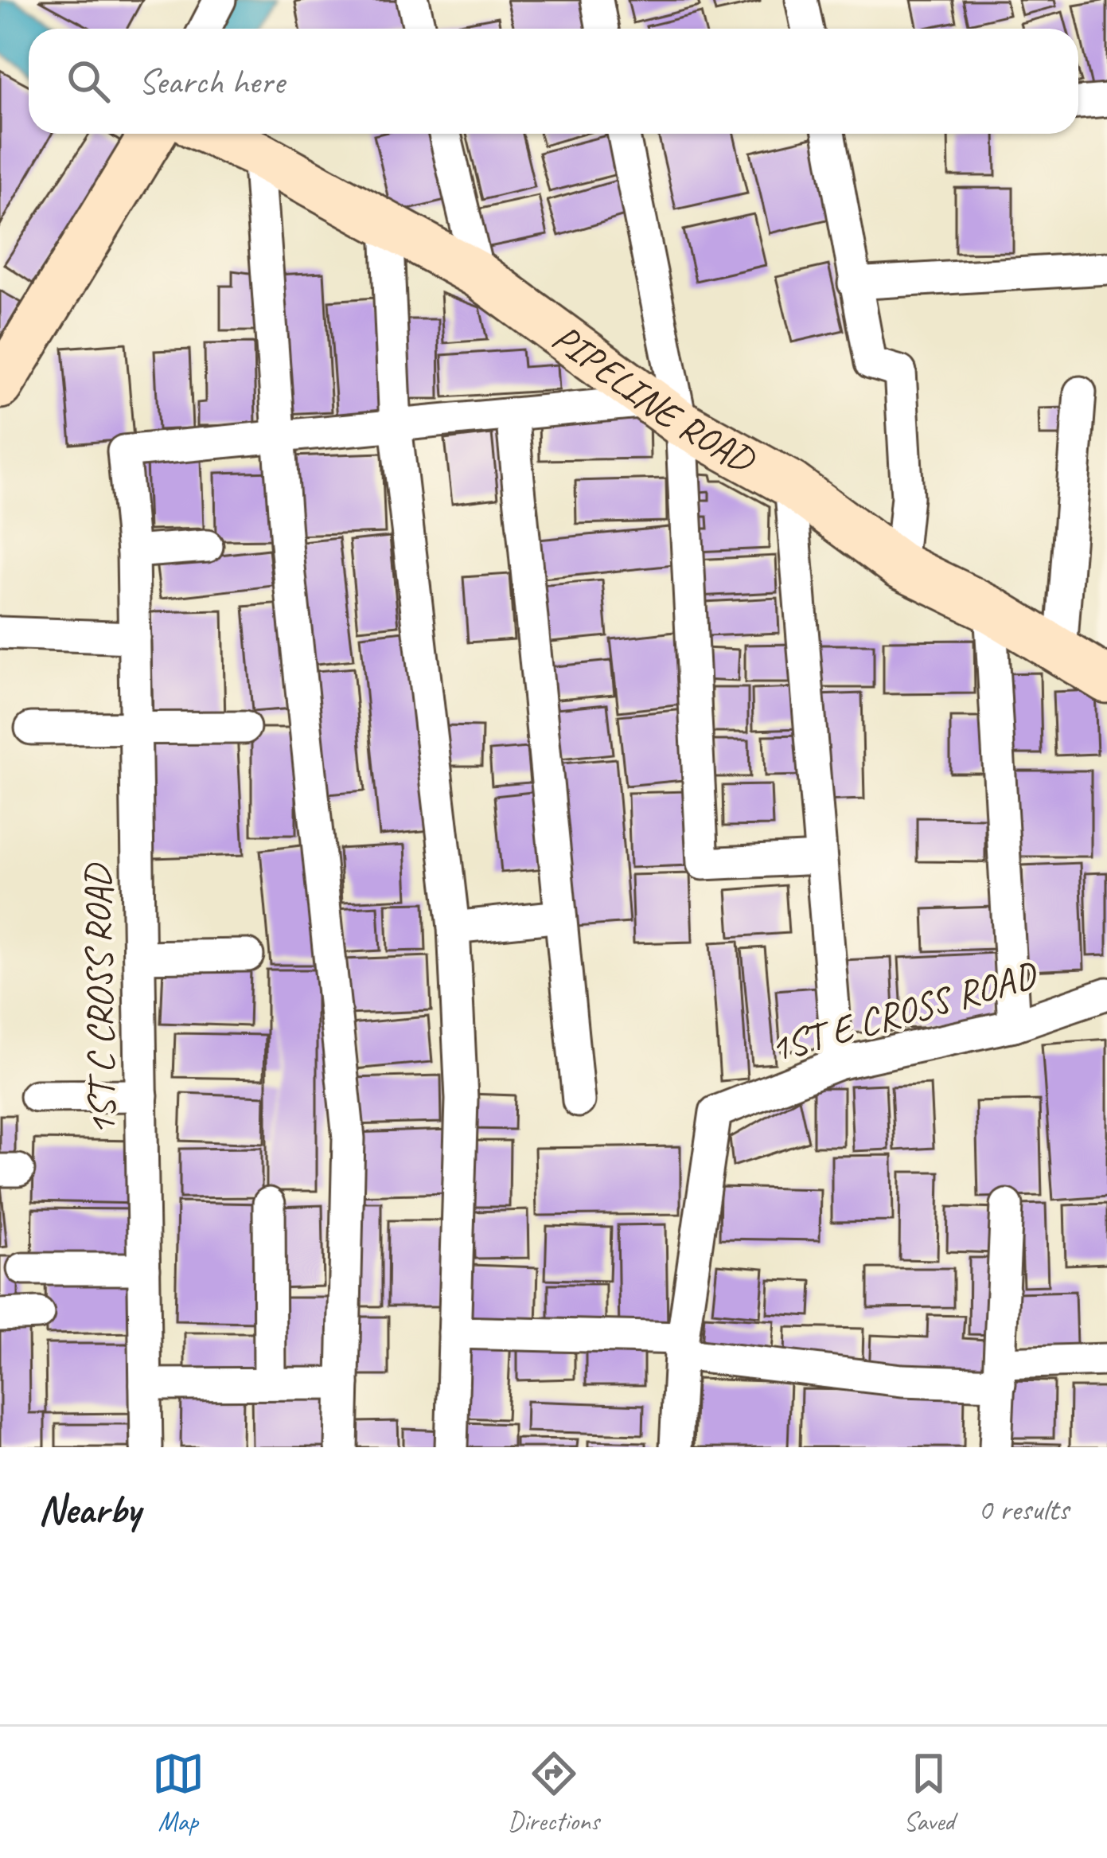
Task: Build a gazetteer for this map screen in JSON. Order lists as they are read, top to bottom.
{
  "streets": {
    "street": ["PIPELINE ROAD", "1ST C CROSS ROAD", "1ST E CROSS ROAD"]
  },
  "page": {
    "search": "Search here",
    "heading": ["Nearby", "0 results"],
    "nav": ["Map", "Directions", "Saved"]
  }
}
